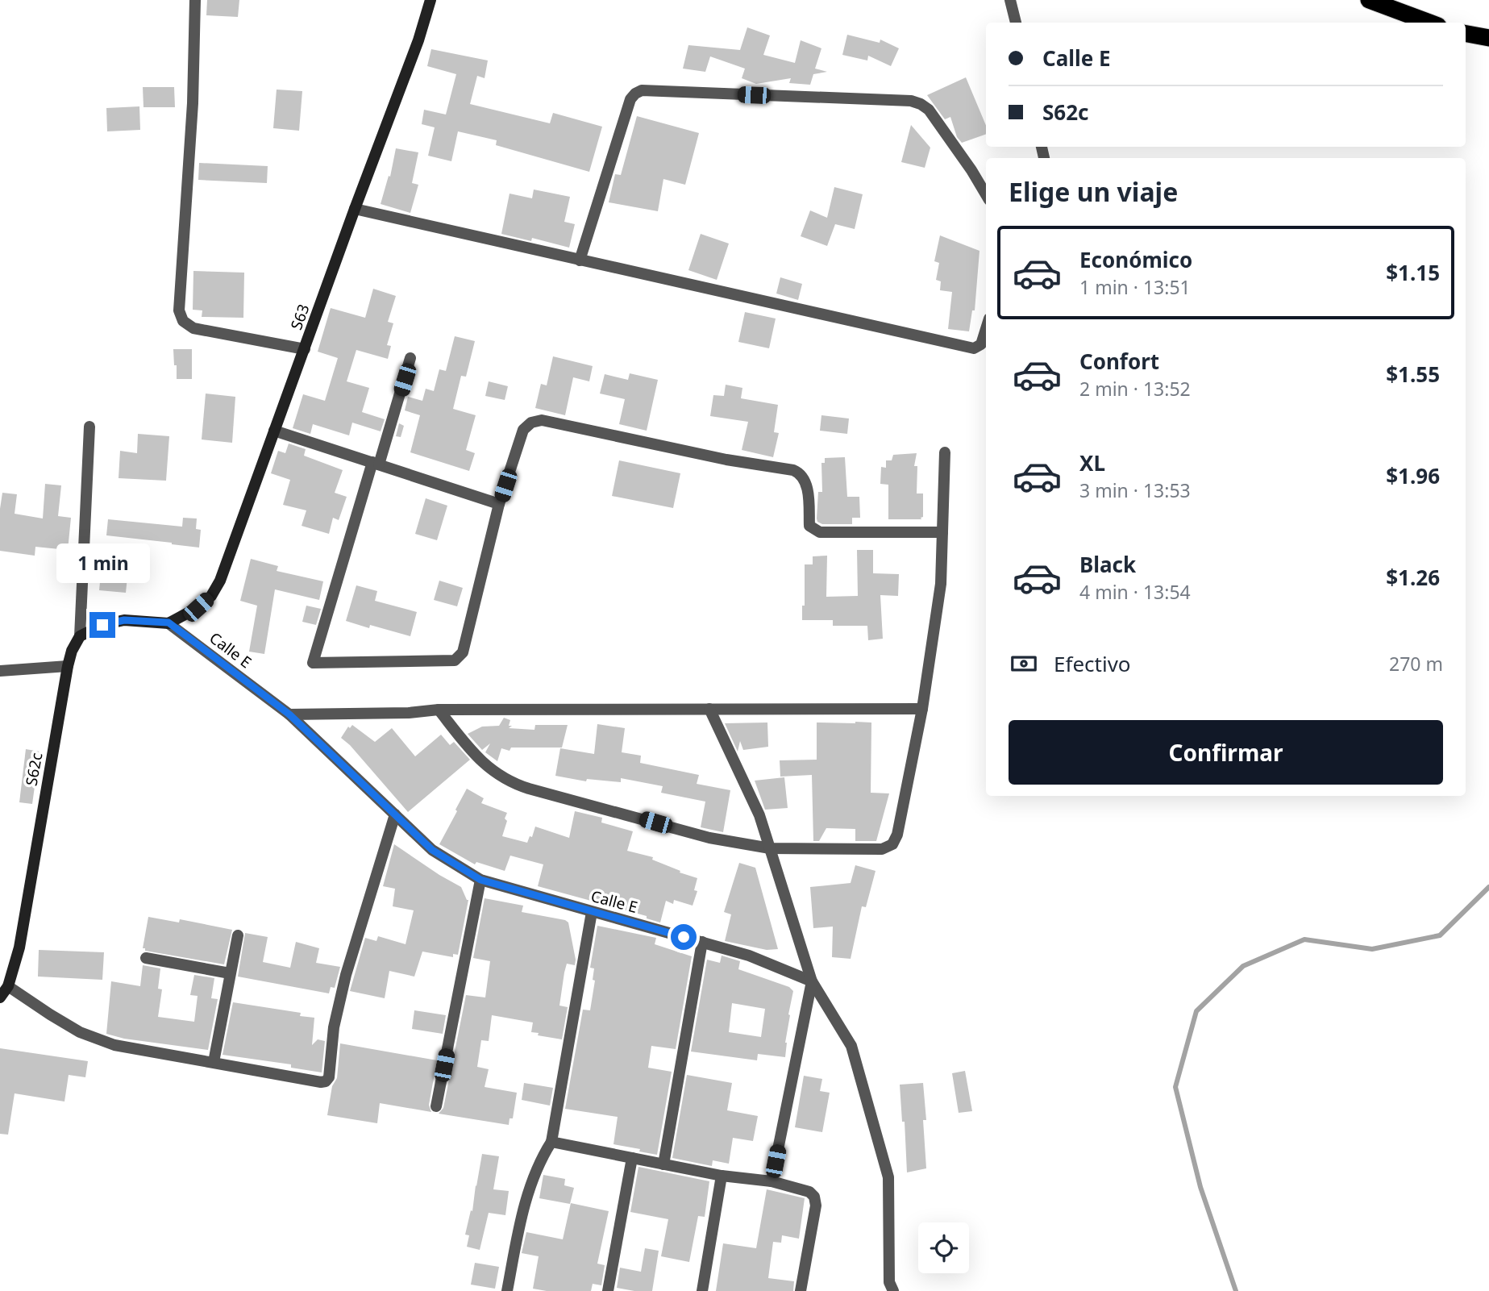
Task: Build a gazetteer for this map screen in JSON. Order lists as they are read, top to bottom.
{
  "streets": {
    "main road": ["S63", "S62c"],
    "street": ["Calle E"]
  },
  "crossings": [
    ["S63", "Calle E"]
  ],
  "page": {
    "banner": ["Calle E", "S62c"],
    "heading": "Elige un viaje",
    "list": [
      {
        "name": "Económico",
        "note": "1 min · 13:51",
        "value": "$1.15"
      },
      {
        "name": "Confort",
        "note": "2 min · 13:52",
        "value": "$1.55"
      },
      {
        "name": "XL",
        "note": "3 min · 13:53",
        "value": "$1.96"
      },
      {
        "name": "Black",
        "note": "4 min · 13:54",
        "value": "$1.26"
      }
    ],
    "bubble": "1 min",
    "pay": ["Efectivo", "270 m"],
    "buttons": "Confirmar"
  }
}
